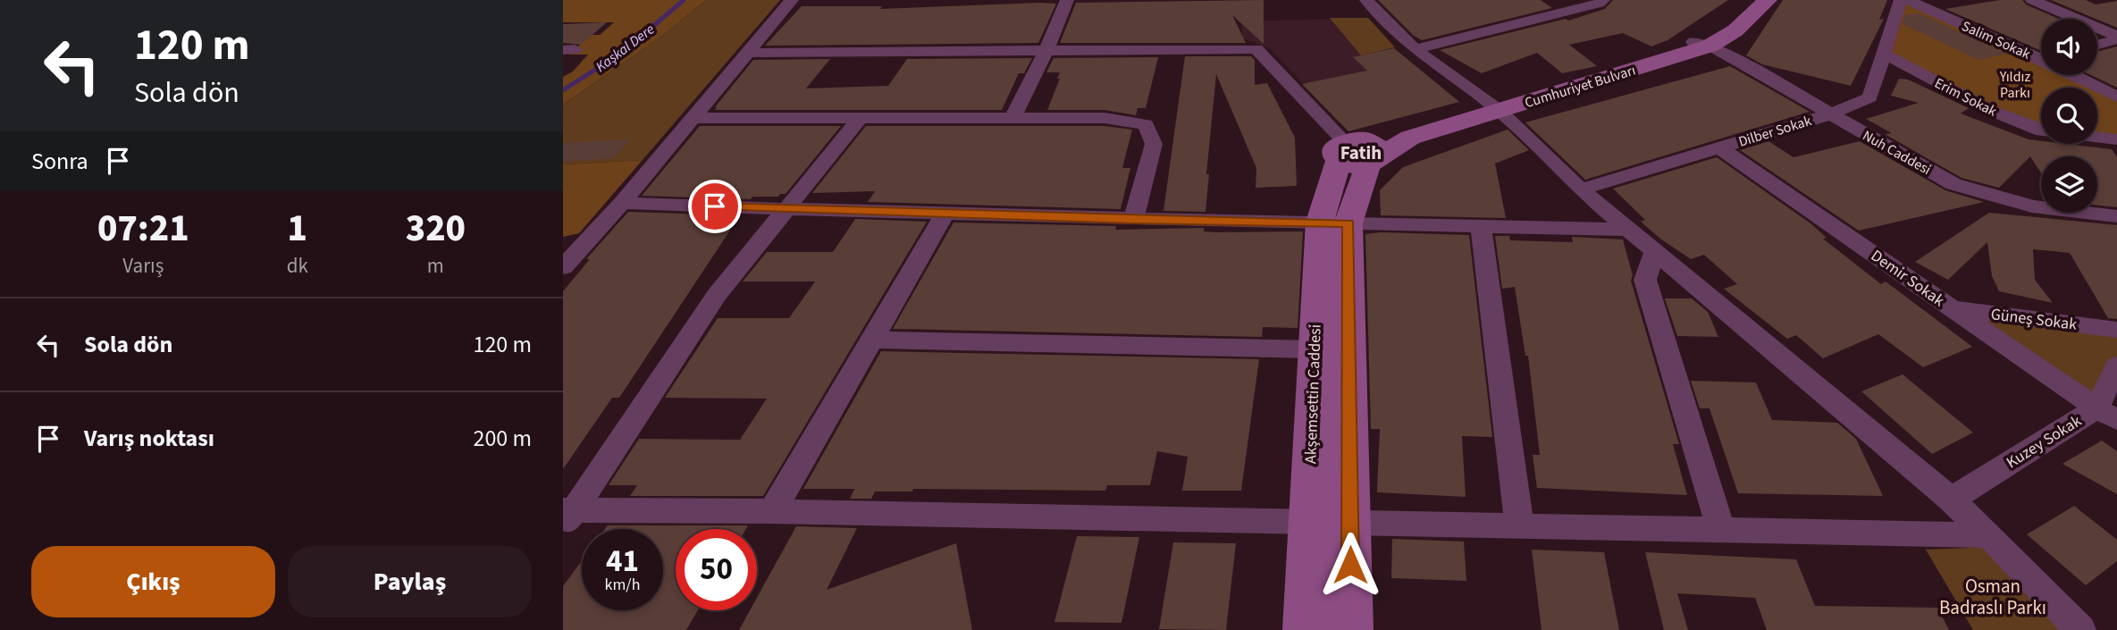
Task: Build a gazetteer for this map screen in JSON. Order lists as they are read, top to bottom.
{
  "streets": {
    "main road": ["Cumhuriyet Bulvarı", "Akşemsettin Caddesi"],
    "street": [
      "Salim Sokak",
      "Erim Sokak",
      "Dilber Sokak",
      "Nuh Caddesi",
      "Demir Sokak",
      "Güneş Sokak",
      "Kuzey Sokak"
    ]
  },
  "crossings": [
    ["Cumhuriyet Bulvarı", "Nuh Caddesi"],
    ["Cumhuriyet Bulvarı", "Akşemsettin Caddesi"],
    ["Erim Sokak", "Dilber Sokak"],
    ["Dilber Sokak", "Nuh Caddesi"],
    ["Dilber Sokak", "Demir Sokak"],
    ["Demir Sokak", "Güneş Sokak"],
    ["Demir Sokak", "Kuzey Sokak"]
  ],
  "districts": ["Fatih"],
  "water": ["Kaşkal Dere"],
  "parks": ["Yıldız Parkı", "Osman Badraslı Parkı"],
  "page": {
    "turn": ["120 m", "Sola dön"],
    "then": "Sonra",
    "eta": [
      "07:21",
      "Varış",
      "1",
      "dk",
      "320",
      "m"
    ],
    "list": [
      {
        "name": "Sola dön",
        "value": "120 m"
      },
      {
        "name": "Varış noktası",
        "value": "200 m"
      }
    ],
    "speed": "41 km/h",
    "limit": "50",
    "buttons": ["Çıkış", "Paylaş"]
  }
}
